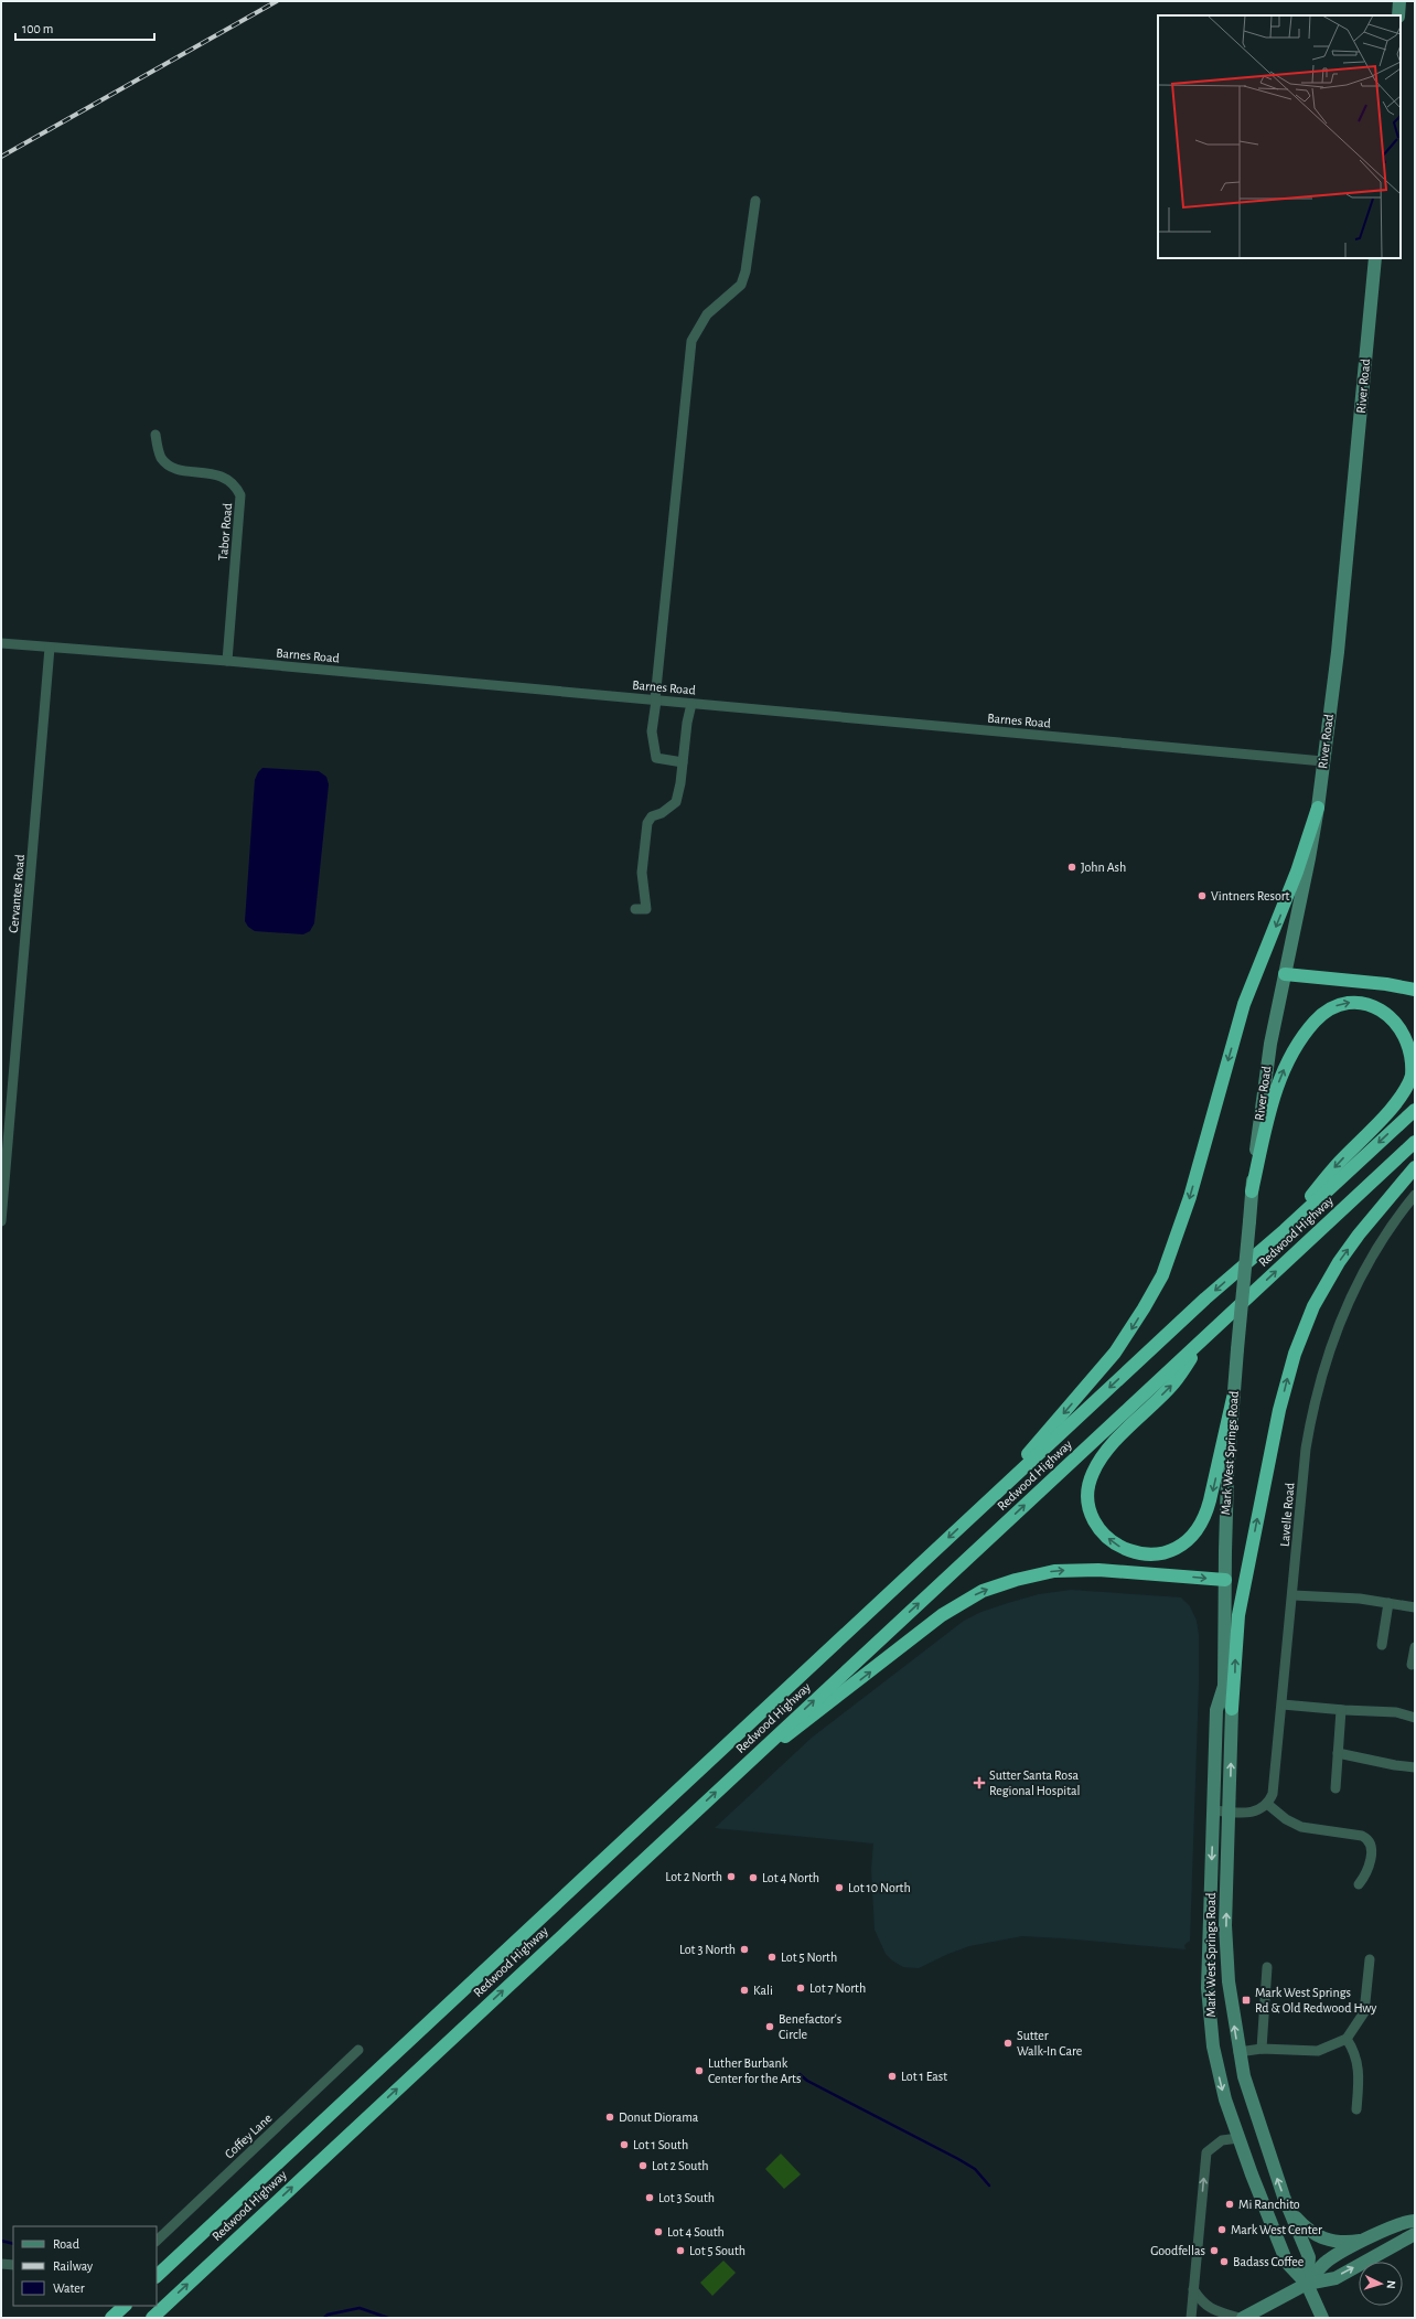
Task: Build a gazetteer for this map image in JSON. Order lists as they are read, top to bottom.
{
  "streets": {
    "highway": ["Redwood Highway"],
    "main road": ["River Road", "Mark West Springs Road"],
    "street": [
      "Tabor Road",
      "Barnes Road",
      "Cervantes Road",
      "Lavelle Road",
      "Coffey Lane"
    ]
  },
  "crossings": [
    ["River Road", "Barnes Road"],
    ["River Road", "Mark West Springs Road"],
    ["Tabor Road", "Barnes Road"],
    ["Barnes Road", "Cervantes Road"]
  ],
  "places": {
    "other": [
      "John Ash",
      "Vintners Resort",
      "Lot 2 North",
      "Lot 4 North",
      "Lot 10 North",
      "Lot 3 North",
      "Lot 5 North",
      "Lot 7 North",
      "Kali",
      "Benefactor's Circle",
      "Sutter Walk-In Care",
      "Luther Burbank Center for the Arts",
      "Lot 1 East",
      "Donut Diorama",
      "Lot 1 South",
      "Lot 2 South",
      "Lot 3 South",
      "Mi Ranchito",
      "Mark West Center",
      "Lot 4 South",
      "Lot 5 South",
      "Goodfellas",
      "Badass Coffee"
    ],
    "health": ["Sutter Santa Rosa Regional Hospital"],
    "transit": ["Mark West Springs Rd & Old Redwood Hwy"]
  },
  "legend": ["Road", "Railway", "Water"],
  "scale_bar": "100 m",
  "north": "right"
}
